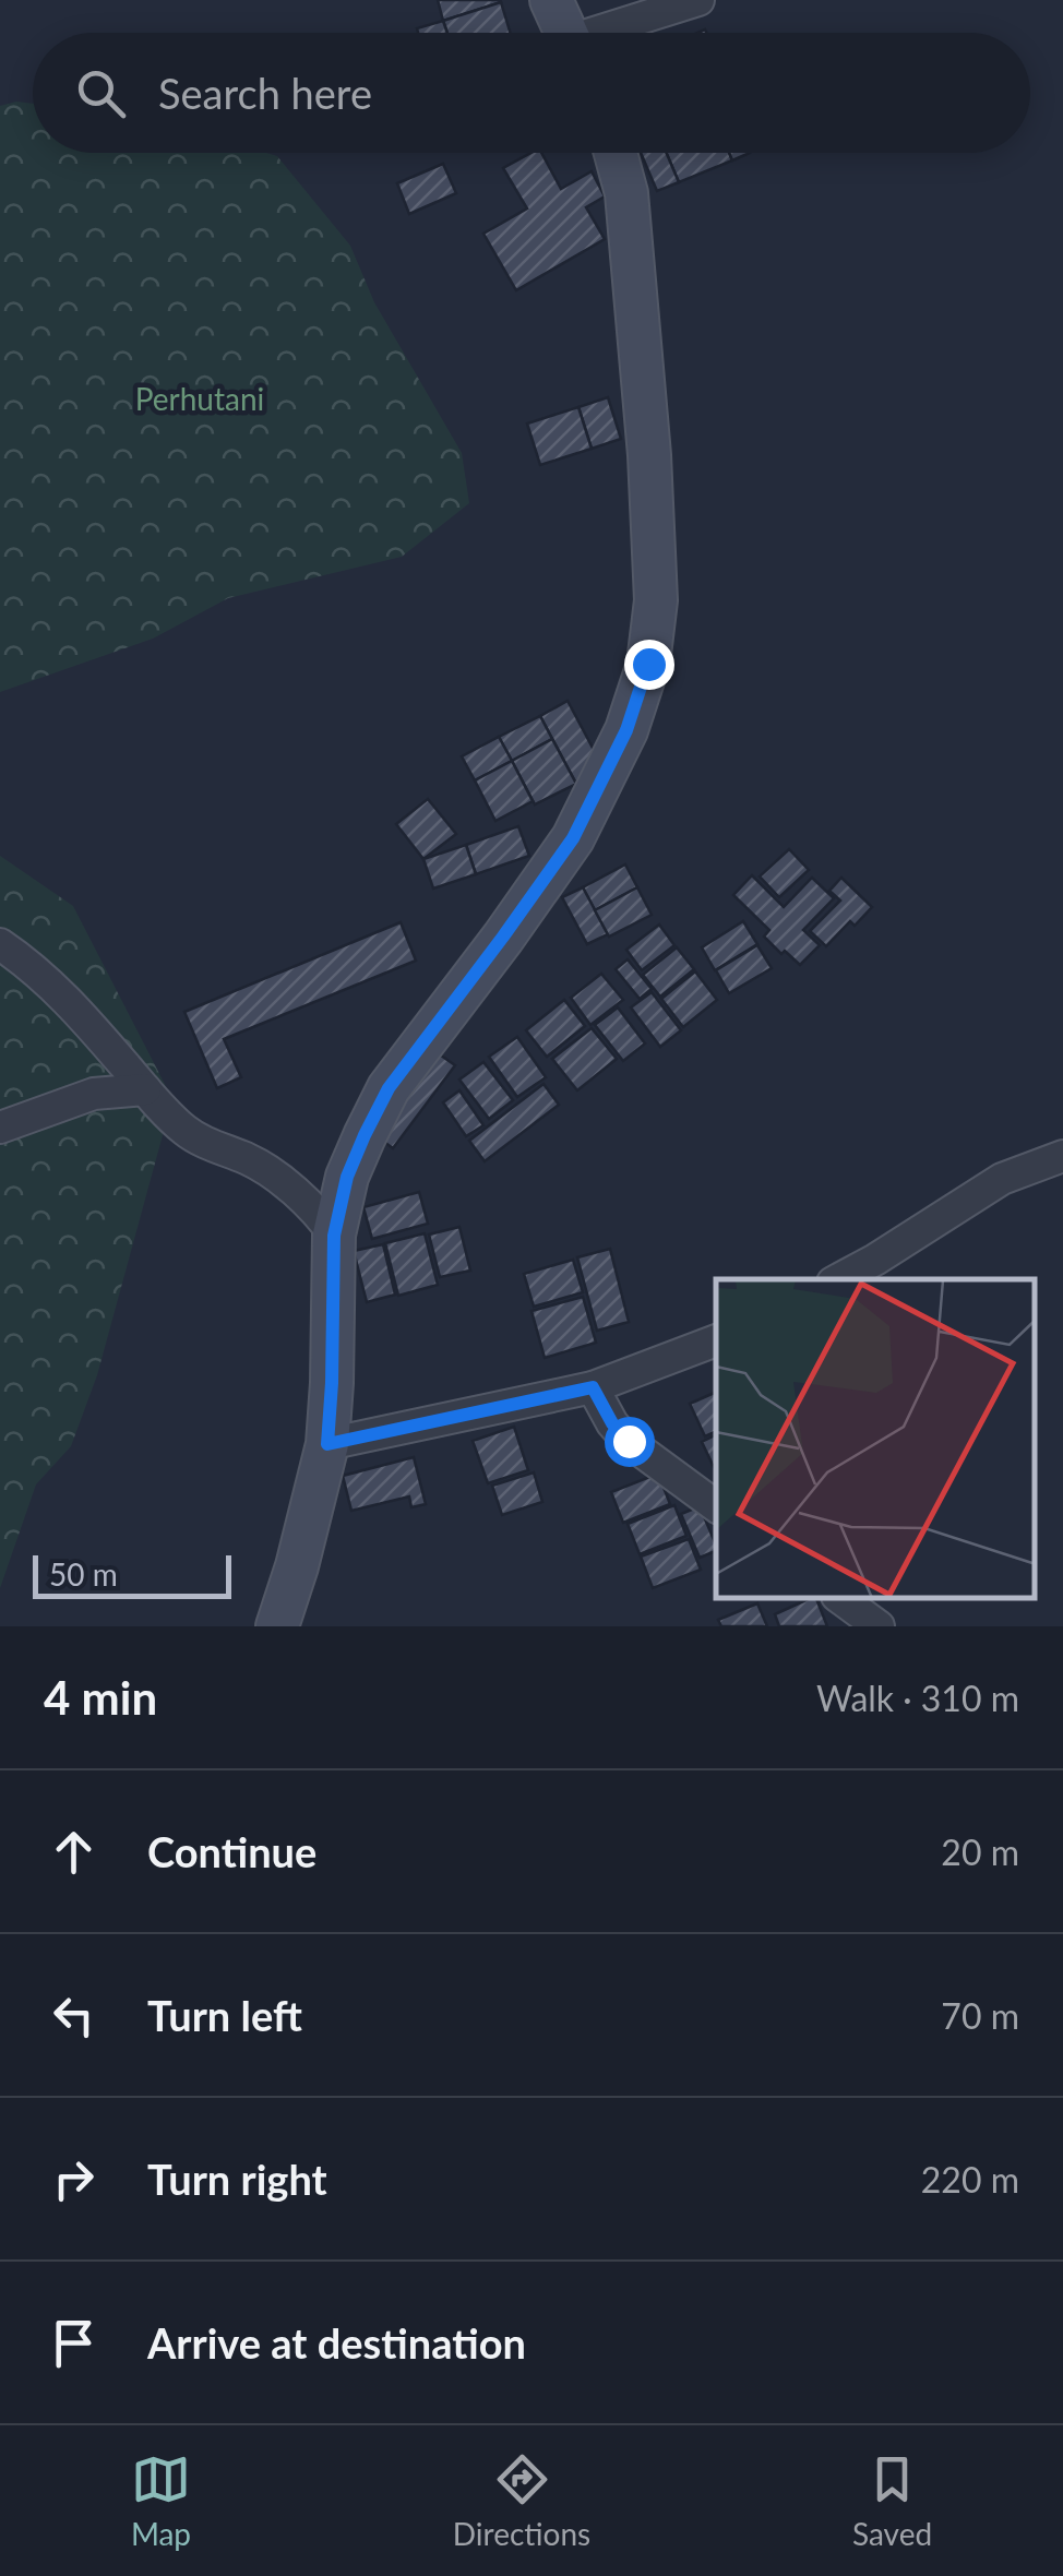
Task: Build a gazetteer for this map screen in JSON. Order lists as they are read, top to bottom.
{
  "parks": ["Perhutani"],
  "scale_bar": "50 m",
  "page": {
    "search": "Search here",
    "scale": "50 m",
    "heading": ["4 min", "Walk · 310 m"],
    "list": [
      ["Continue", "20 m"],
      ["Turn left", "70 m"],
      ["Turn right", "220 m"],
      "Arrive at destination"
    ],
    "nav": ["Map", "Directions", "Saved"]
  }
}
